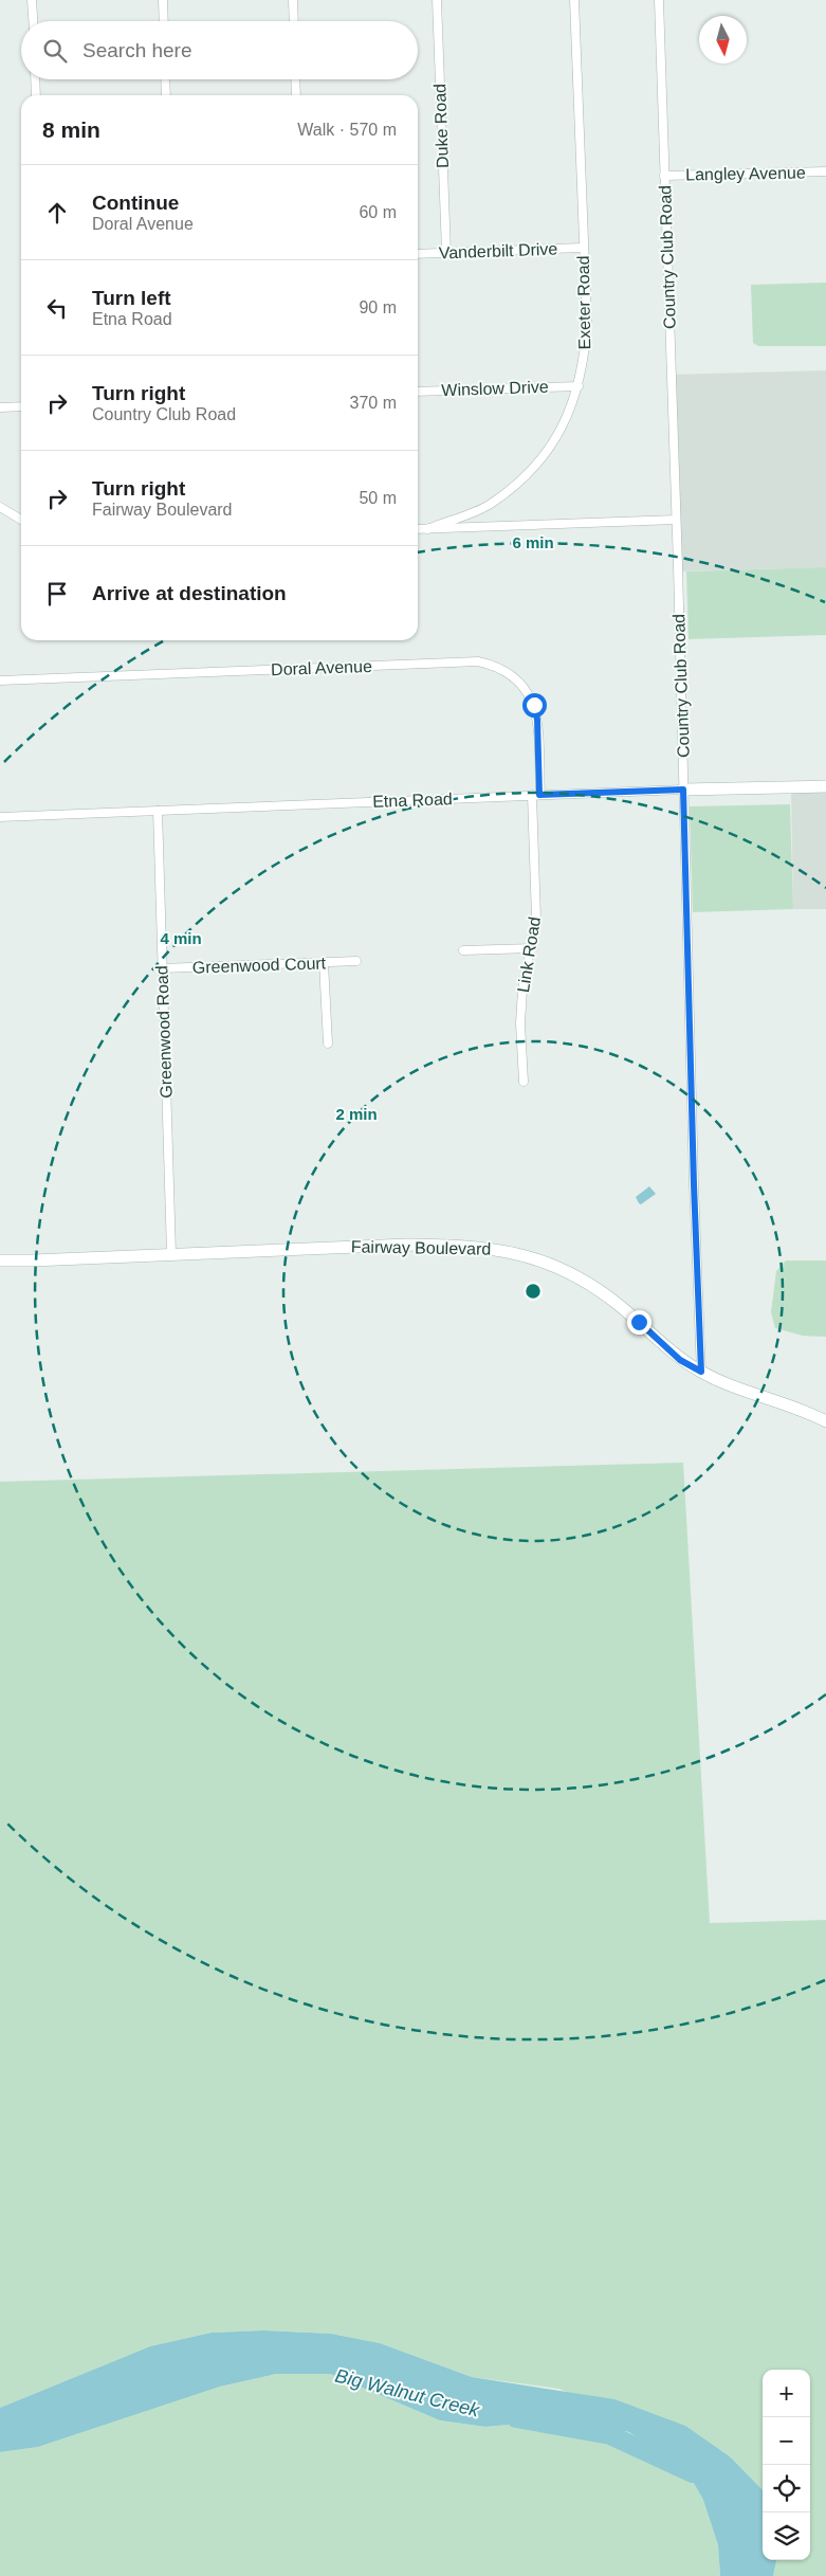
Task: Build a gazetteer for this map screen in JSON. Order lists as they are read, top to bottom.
{
  "streets": {
    "street": [
      "Duke Road",
      "Langley Avenue",
      "Vanderbilt Drive",
      "Country Club Road",
      "Exeter Road",
      "Winslow Drive",
      "Doral Avenue",
      "Etna Road",
      "Link Road",
      "Greenwood Court",
      "Greenwood Road",
      "Fairway Boulevard"
    ]
  },
  "crossings": [
    ["Duke Road", "Vanderbilt Drive"],
    ["Langley Avenue", "Country Club Road"],
    ["Vanderbilt Drive", "Exeter Road"],
    ["Country Club Road", "Etna Road"],
    ["Country Club Road", "Fairway Boulevard"],
    ["Exeter Road", "Winslow Drive"],
    ["Doral Avenue", "Etna Road"],
    ["Doral Avenue", "Link Road"],
    ["Etna Road", "Link Road"],
    ["Etna Road", "Greenwood Road"],
    ["Greenwood Court", "Greenwood Road"],
    ["Greenwood Road", "Fairway Boulevard"]
  ],
  "water": ["Big Walnut Creek"],
  "north": "bottom",
  "page": {
    "search": "Search here",
    "heading": ["8 min", "Walk · 570 m"],
    "list": [
      ["Continue", "Doral Avenue", "60 m"],
      ["Turn left", "Etna Road", "90 m"],
      ["Turn right", "Country Club Road", "370 m"],
      ["Turn right", "Fairway Boulevard", "50 m"],
      "Arrive at destination"
    ],
    "map_buttons": ["+", "−"]
  },
  "rings": ["6 min", "4 min", "2 min"]
}
